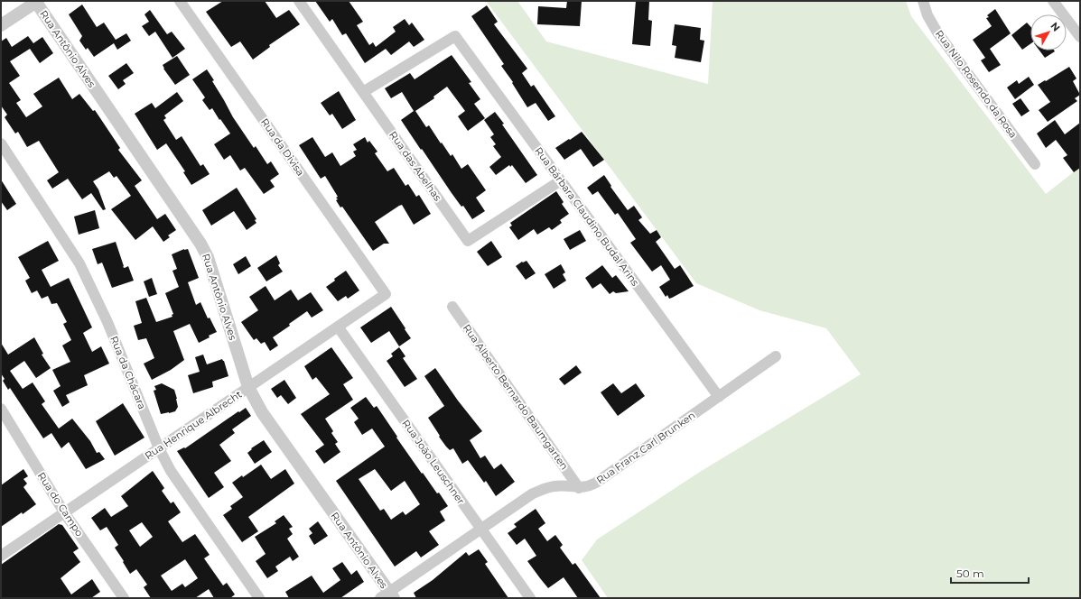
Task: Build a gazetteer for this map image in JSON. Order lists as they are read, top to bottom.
{
  "streets": {
    "street": [
      "Rua Antônio Alves",
      "Rua Nilo Rosendo da Rosa",
      "Rua da Divisa",
      "Rua das Abelhas",
      "Rua Bárbara Claudino Budal Arins",
      "Rua da Chácara",
      "Rua Alberto Bernardo Baumgarten",
      "Rua Henrique Albrecht",
      "Rua Franz Carl Brunken",
      "Rua João Leuschner",
      "Rua do Campo"
    ]
  },
  "crossings": [
    ["Rua Antônio Alves", "Rua Henrique Albrecht"],
    ["Rua Antônio Alves", "Rua Franz Carl Brunken"],
    ["Rua da Divisa", "Rua Henrique Albrecht"],
    ["Rua das Abelhas", "Rua Bárbara Claudino Budal Arins"],
    ["Rua Bárbara Claudino Budal Arins", "Rua Franz Carl Brunken"],
    ["Rua da Chácara", "Rua Henrique Albrecht"],
    ["Rua Alberto Bernardo Baumgarten", "Rua Franz Carl Brunken"],
    ["Rua Henrique Albrecht", "Rua João Leuschner"],
    ["Rua Henrique Albrecht", "Rua do Campo"],
    ["Rua Franz Carl Brunken", "Rua João Leuschner"]
  ],
  "scale_bar": "50 m",
  "north": "top right"
}
